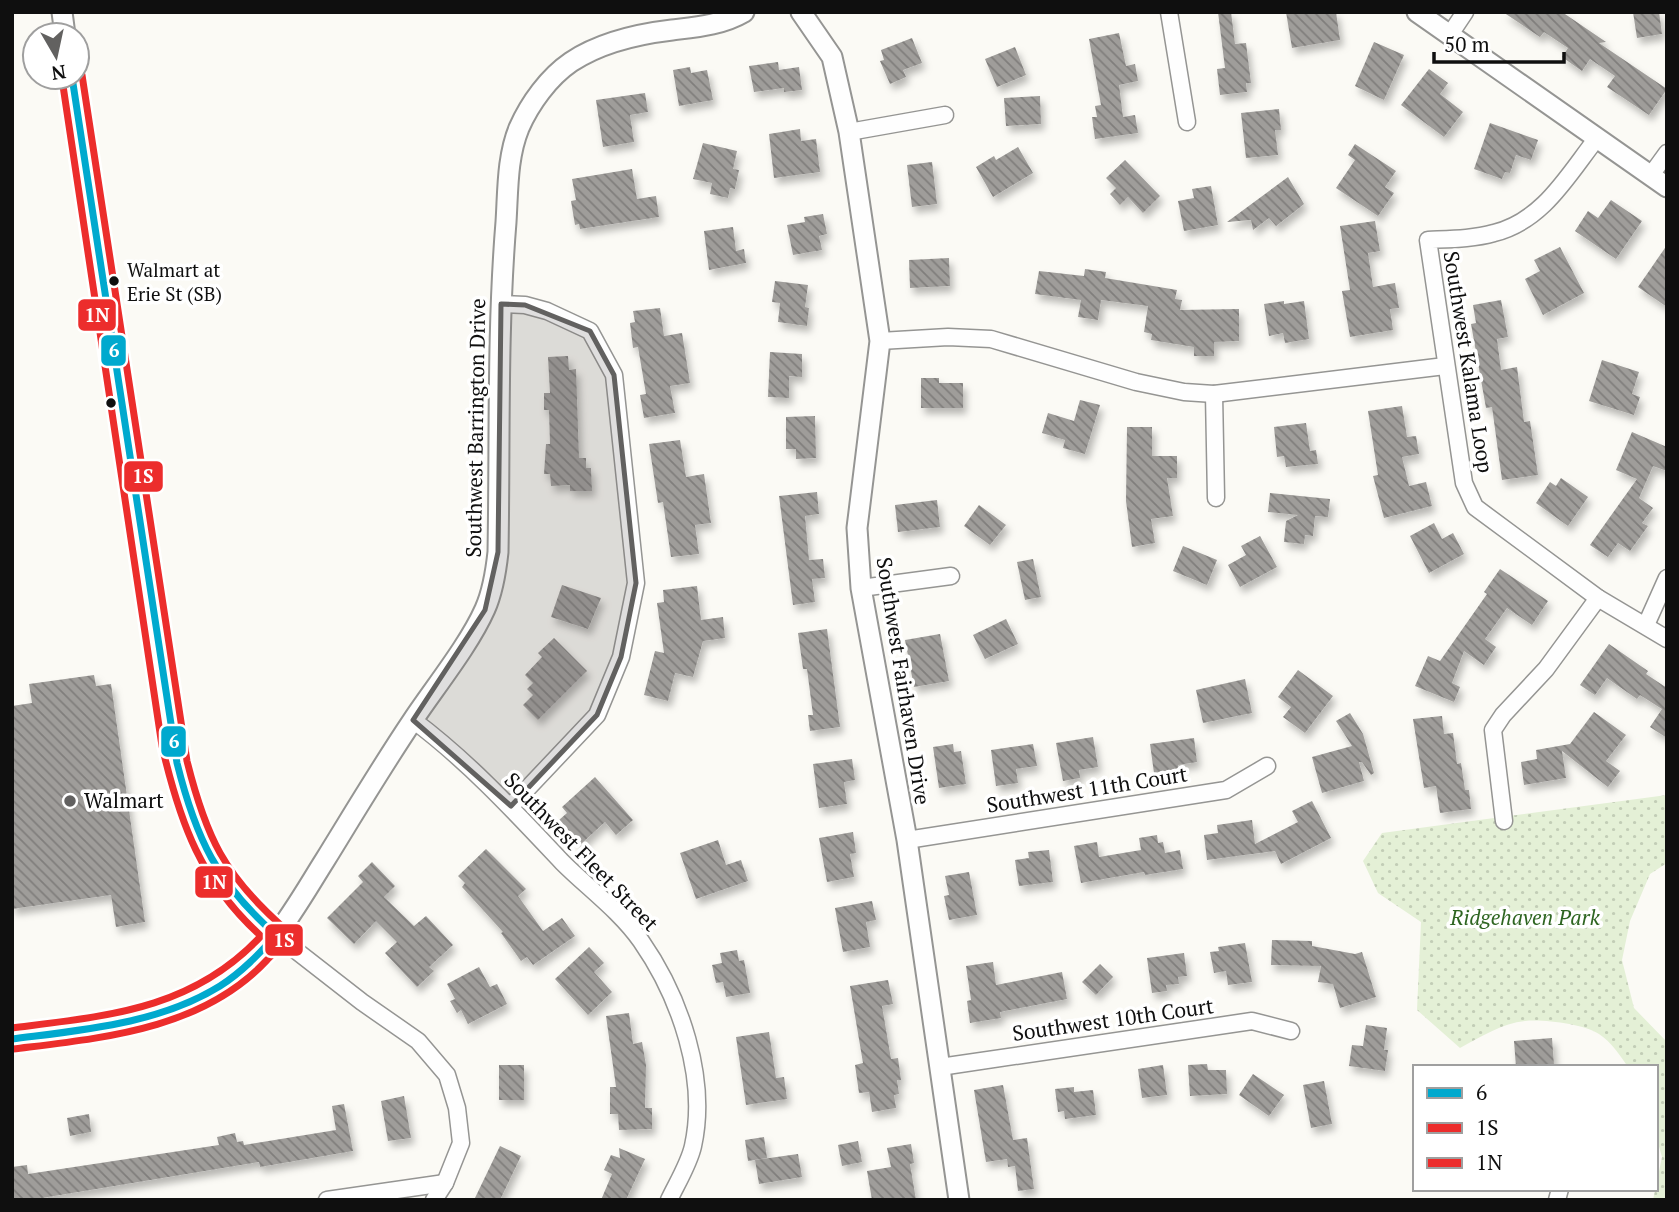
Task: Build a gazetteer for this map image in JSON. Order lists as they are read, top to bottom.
{
  "streets": {
    "street": [
      "Southwest Kalama Loop",
      "Southwest Barrington Drive",
      "Southwest Fairhaven Drive",
      "Southwest 11th Court",
      "Southwest Fleet Street",
      "Southwest 10th Court"
    ]
  },
  "crossings": [
    ["Southwest Barrington Drive", "Southwest Fleet Street"],
    ["Southwest Fairhaven Drive", "Southwest 11th Court"],
    ["Southwest Fairhaven Drive", "Southwest 10th Court"]
  ],
  "parks": ["Ridgehaven Park"],
  "places": ["Walmart at Erie St (SB)", "Walmart"],
  "lines": ["transit line 6", "transit line 1S", "transit line 1N"],
  "legend": ["6", "1S", "1N"],
  "scale_bar": "50 m",
  "north": "bottom"
}
